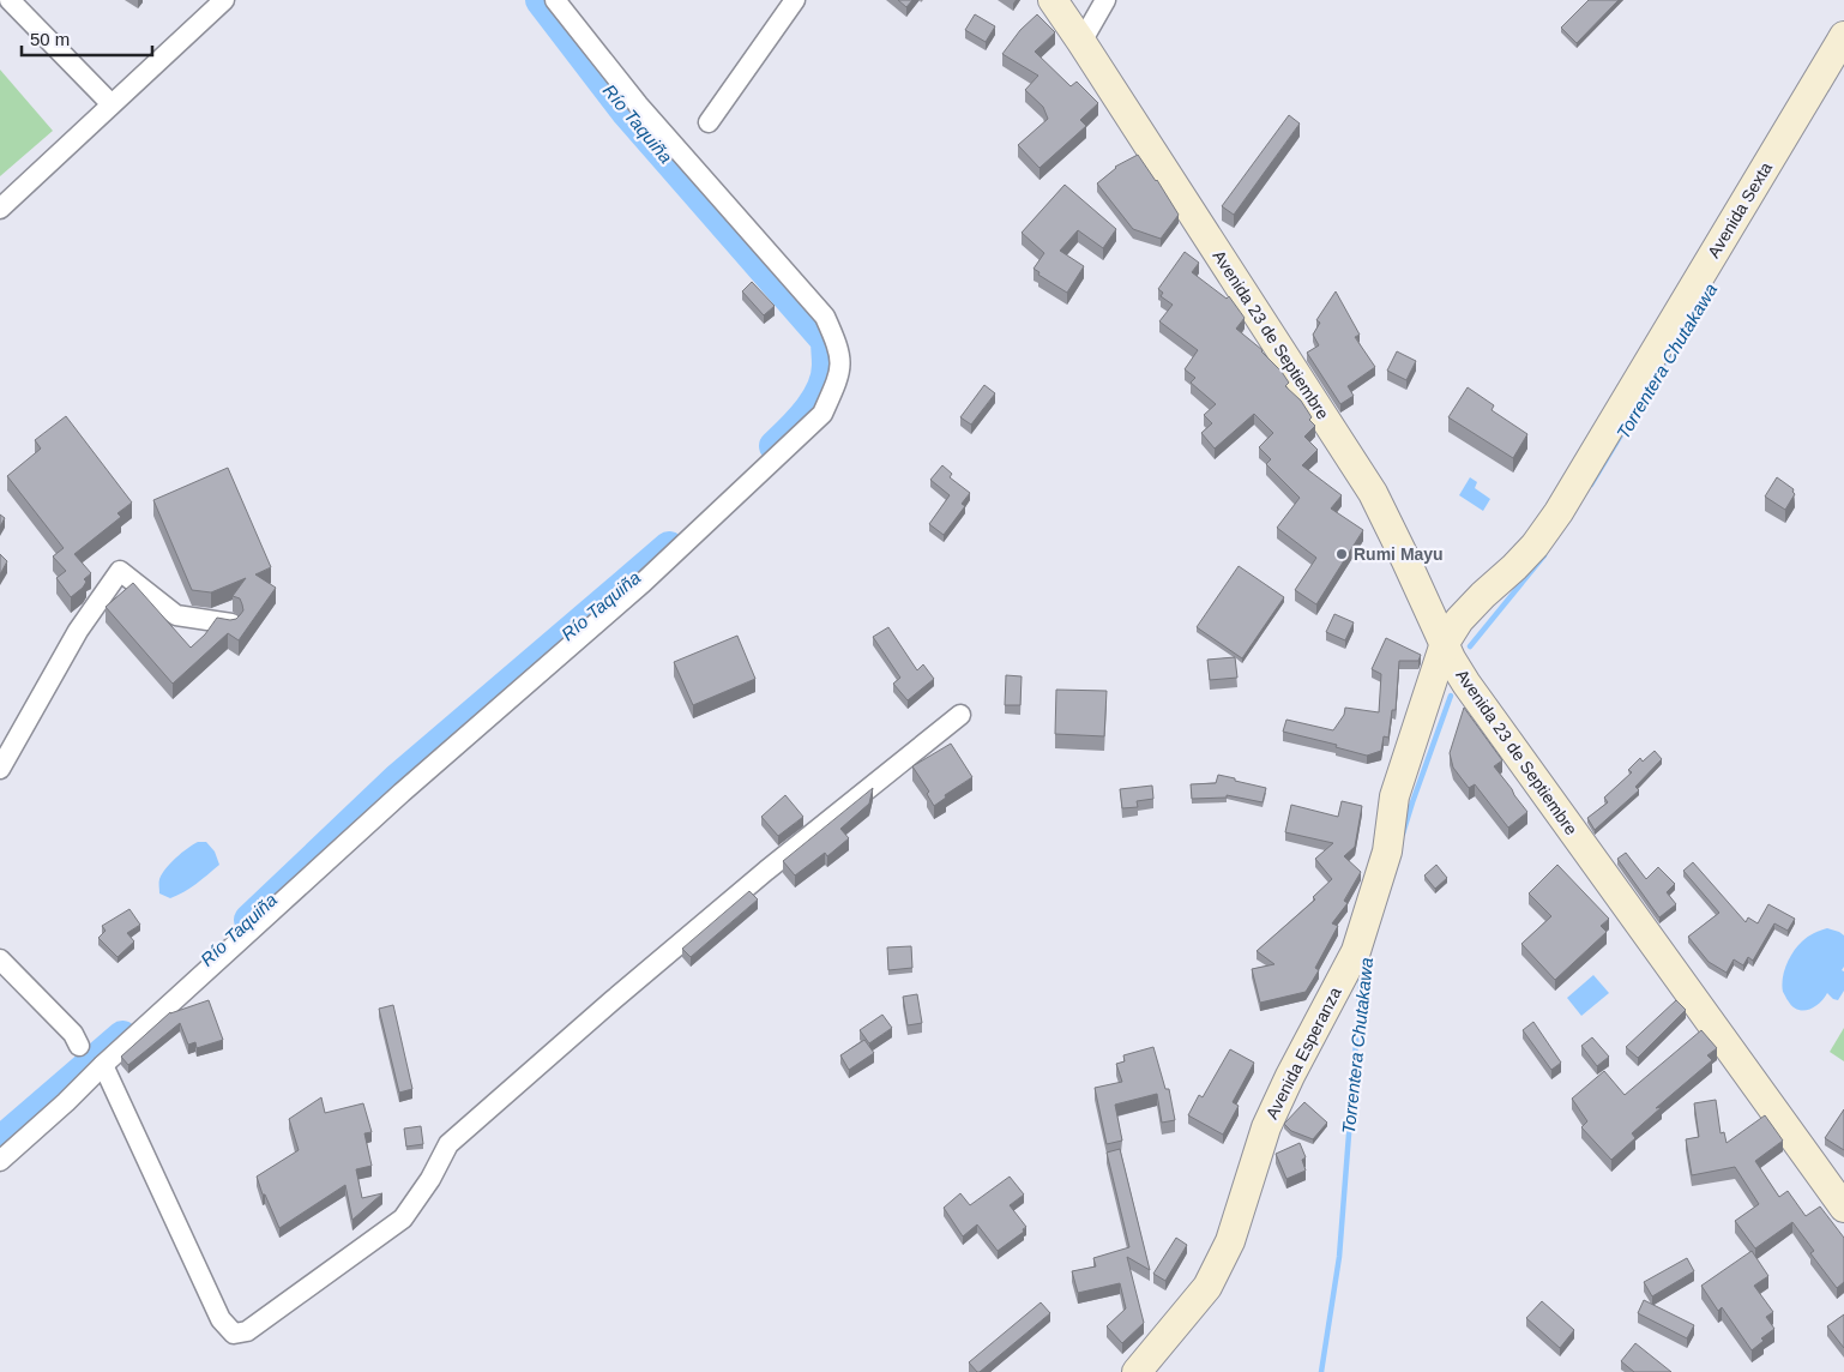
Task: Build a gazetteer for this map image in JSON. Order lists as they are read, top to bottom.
{
  "streets": {
    "main road": ["Avenida Sexta", "Avenida 23 de Septiembre", "Avenida Esperanza"]
  },
  "crossings": [
    ["Avenida Sexta", "Avenida 23 de Septiembre"],
    ["Avenida Sexta", "Avenida Esperanza"],
    ["Avenida 23 de Septiembre", "Avenida Esperanza"]
  ],
  "water": ["Río Taquiña", "Torrentera Chutakawa"],
  "places": ["Rumi Mayu"],
  "scale_bar": "50 m"
}
